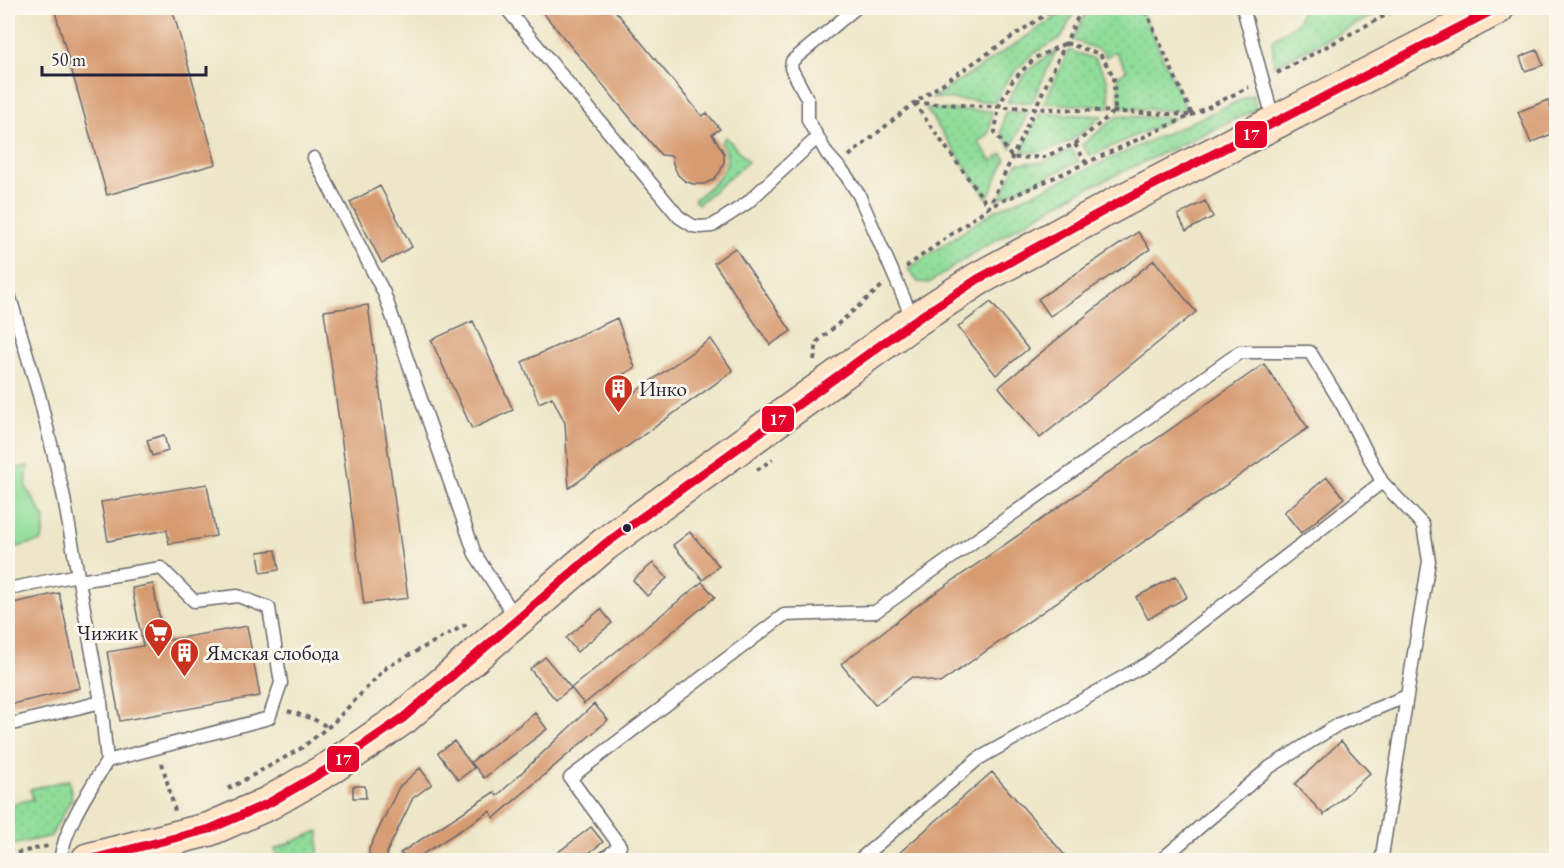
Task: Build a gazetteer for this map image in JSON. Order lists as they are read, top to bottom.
{
  "places": {
    "building": ["Инко", "Ямская слобода"],
    "supermarket": ["Чижик"]
  },
  "lines": ["transit line 17"],
  "scale_bar": "50 m"
}
